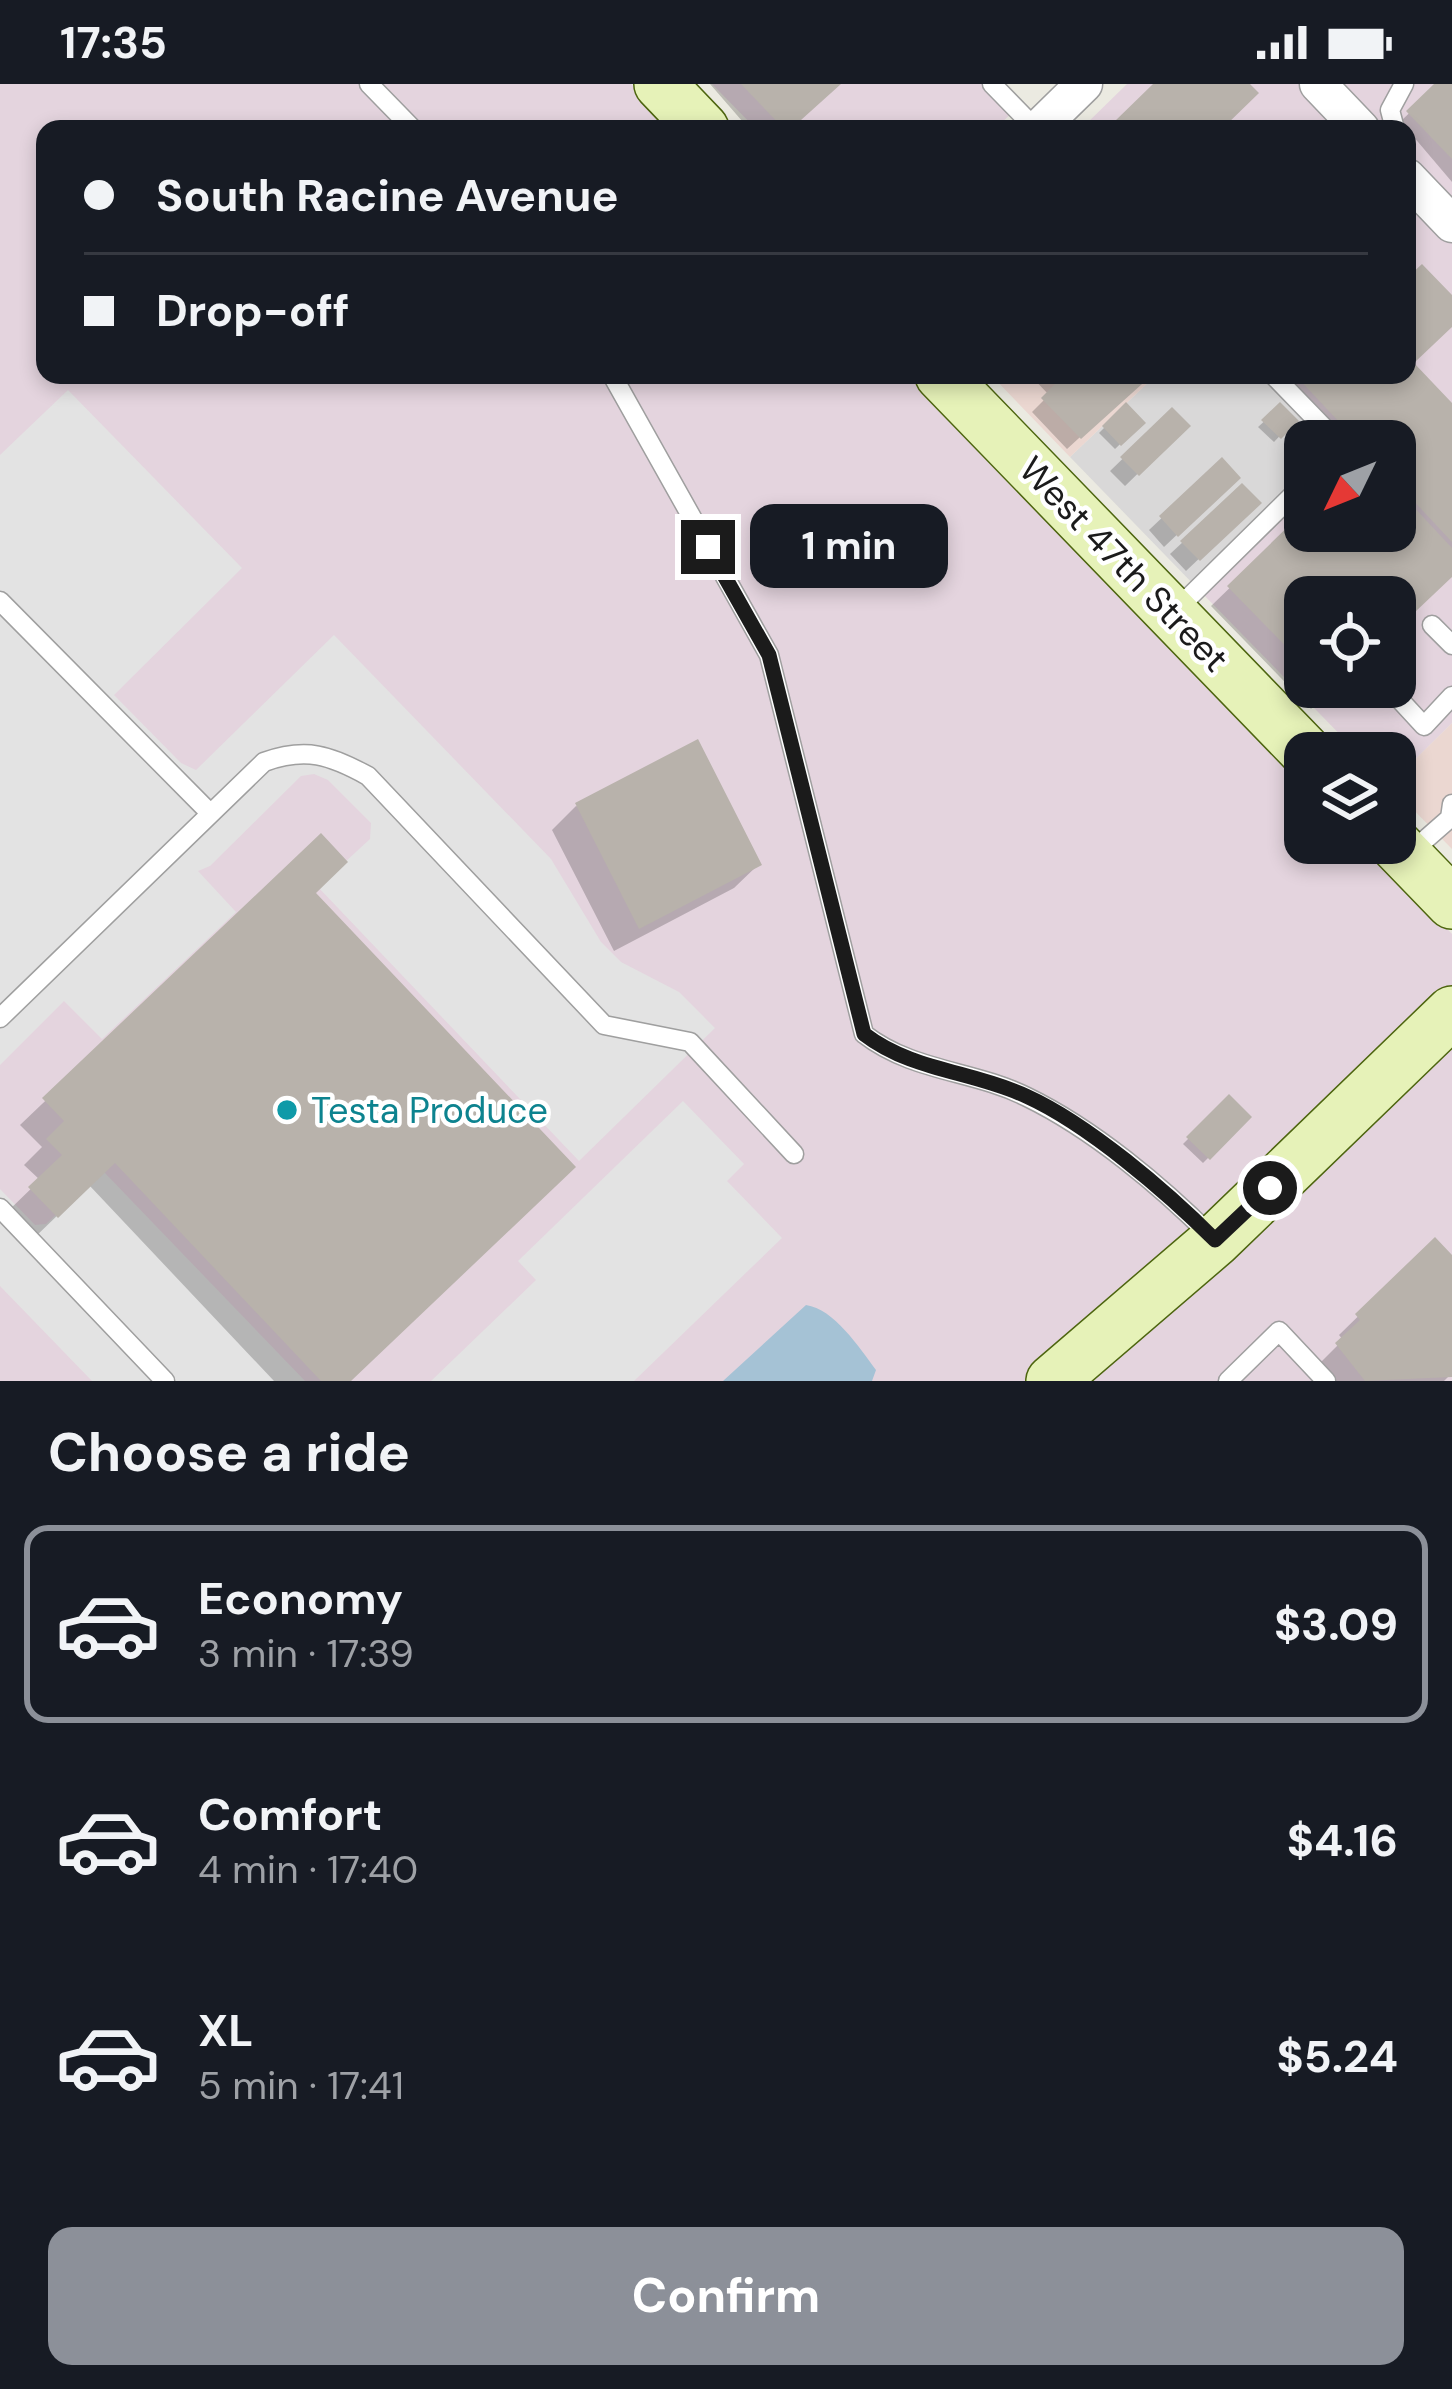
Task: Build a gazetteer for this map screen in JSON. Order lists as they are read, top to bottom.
{
  "streets": {
    "main road": ["West 47th Street"]
  },
  "places": ["Testa Produce"],
  "north": "bottom left",
  "page": {
    "status": "17:35",
    "banner": ["South Racine Avenue", "Drop-off"],
    "bubble": "1 min",
    "heading": "Choose a ride",
    "list": [
      {
        "name": "Economy",
        "note": "3 min · 17:39",
        "value": "$3.09"
      },
      {
        "name": "Comfort",
        "note": "4 min · 17:40",
        "value": "$4.16"
      },
      {
        "name": "XL",
        "note": "5 min · 17:41",
        "value": "$5.24"
      }
    ],
    "buttons": "Confirm"
  }
}
